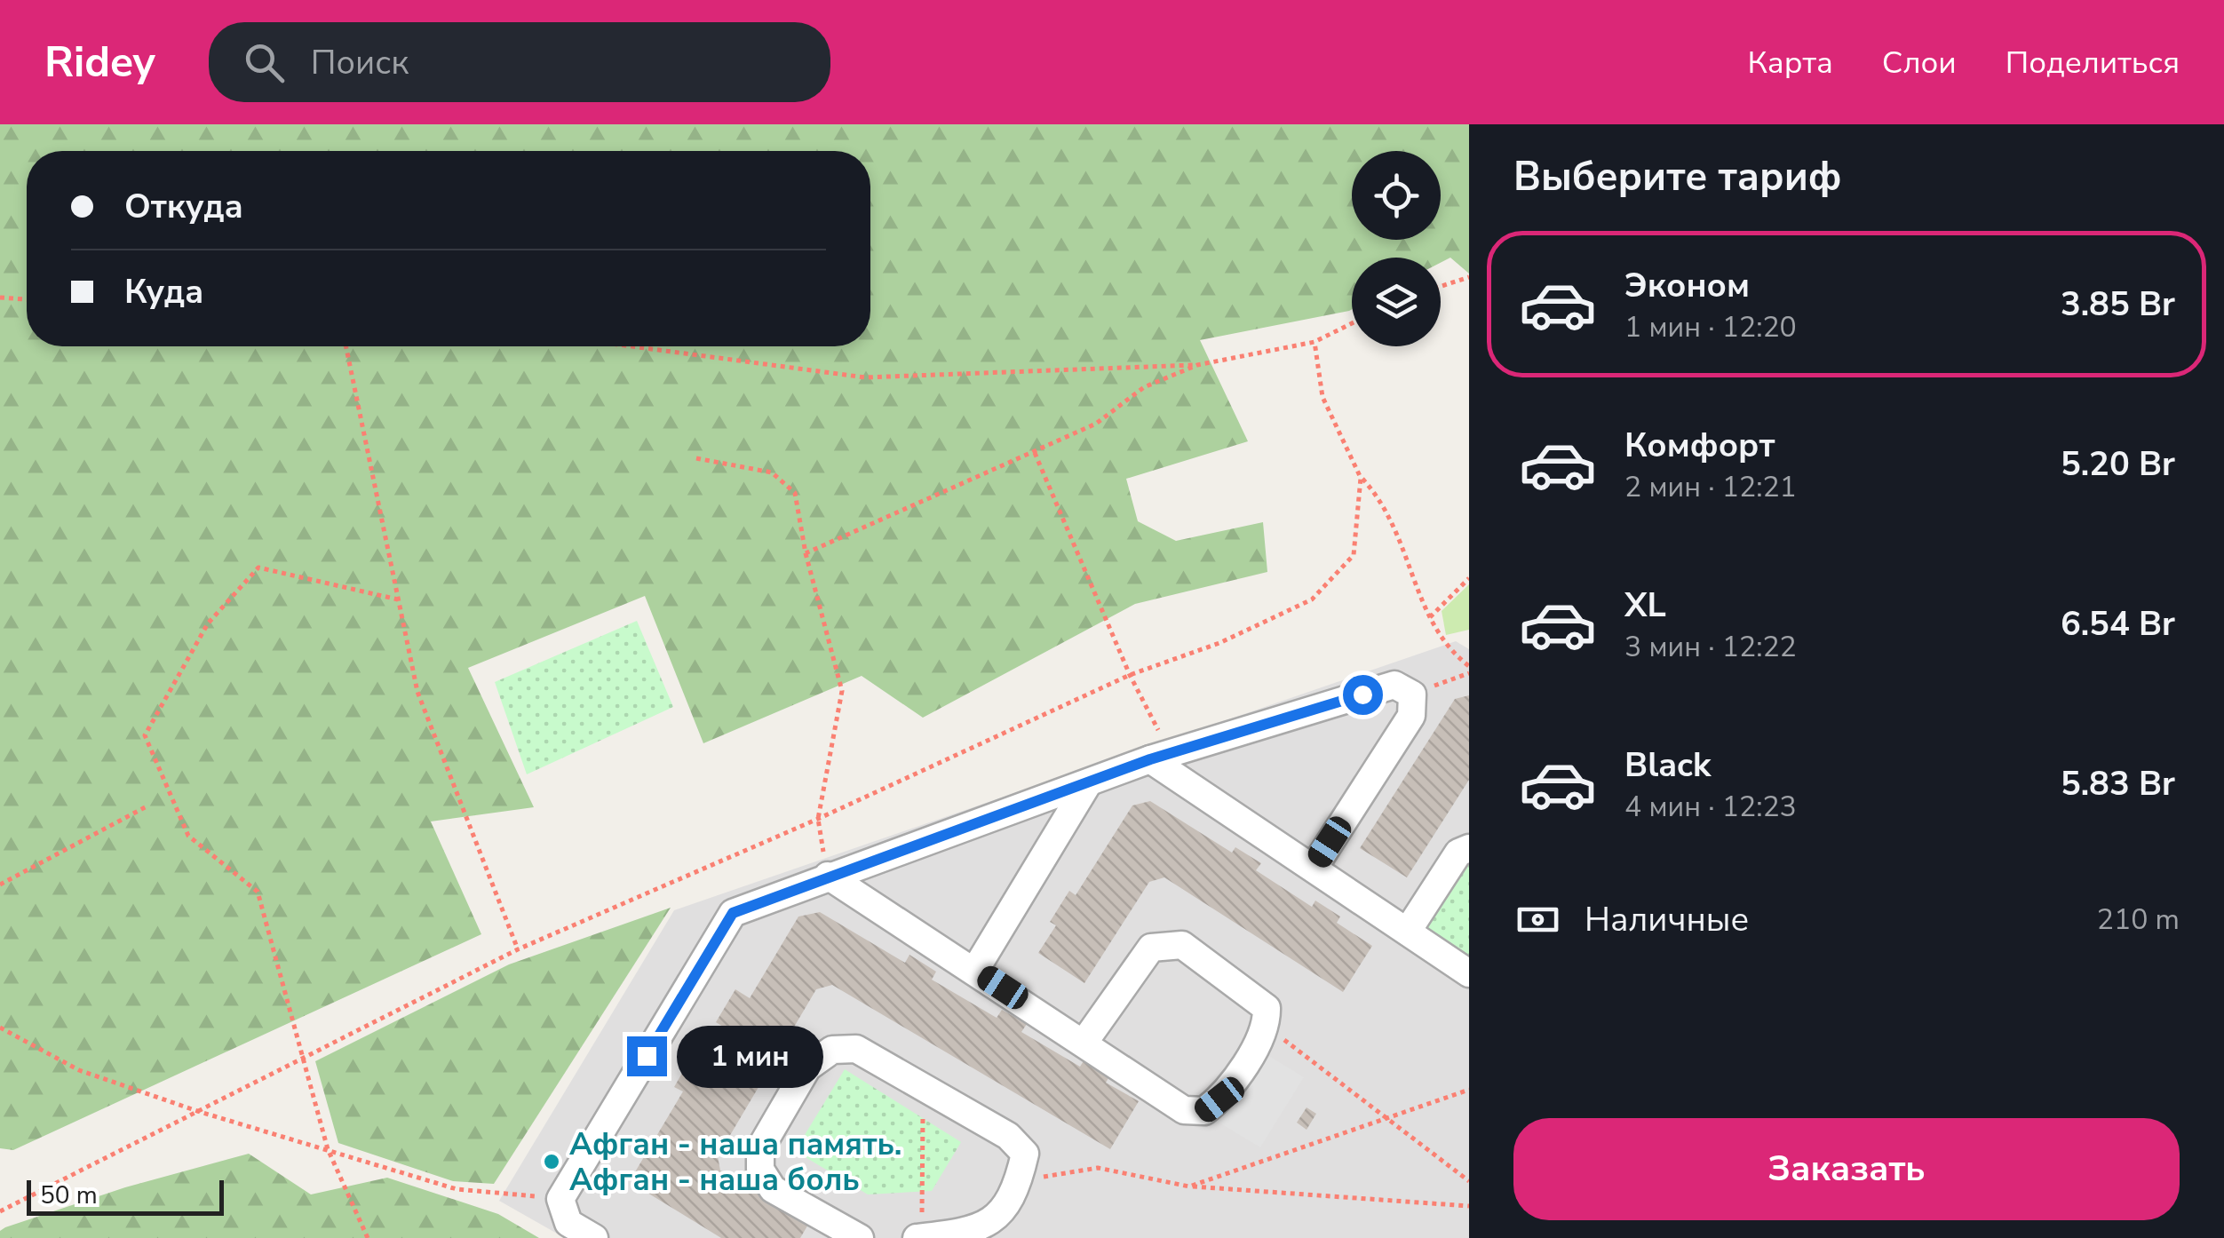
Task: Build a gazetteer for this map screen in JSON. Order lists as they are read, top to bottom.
{
  "places": ["Афган - наша память. Афган - наша боль"],
  "scale_bar": "50 m",
  "page": {
    "header": "Ridey",
    "search": "Поиск",
    "nav": ["Карта", "Слои", "Поделиться"],
    "heading": "Выберите тариф",
    "banner": ["Откуда", "Куда"],
    "list": [
      {
        "name": "Эконом",
        "note": "1 мин · 12:20",
        "value": "3.85 Br"
      },
      {
        "name": "Комфорт",
        "note": "2 мин · 12:21",
        "value": "5.20 Br"
      },
      {
        "name": "XL",
        "note": "3 мин · 12:22",
        "value": "6.54 Br"
      },
      {
        "name": "Black",
        "note": "4 мин · 12:23",
        "value": "5.83 Br"
      }
    ],
    "pay": ["Наличные", "210 m"],
    "bubble": "1 мин",
    "buttons": "Заказать",
    "scale": "50 m"
  }
}
